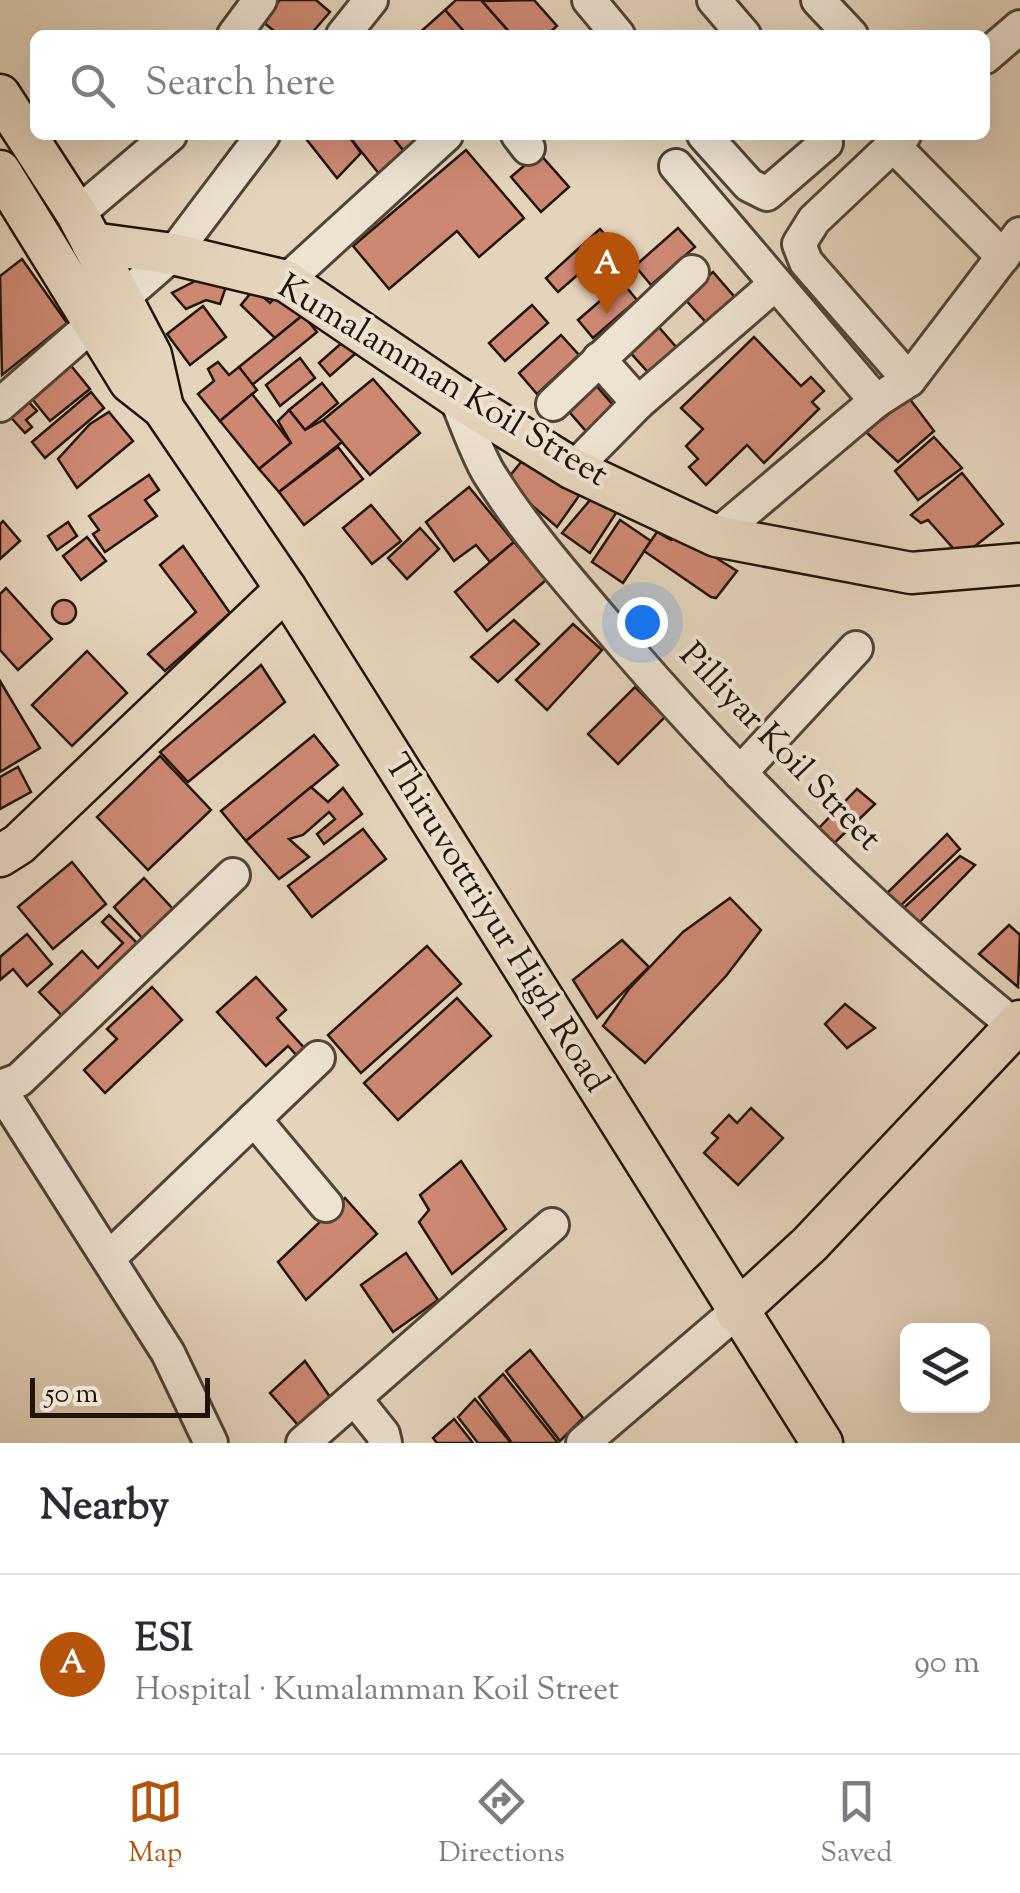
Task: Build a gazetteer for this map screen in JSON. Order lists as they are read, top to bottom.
{
  "streets": {
    "main road": ["Kumalamman Koil Street", "Thiruvottriyur High Road"],
    "street": ["Pilliyar Koil Street"]
  },
  "crossings": [
    ["Kumalamman Koil Street", "Pilliyar Koil Street"],
    ["Kumalamman Koil Street", "Thiruvottriyur High Road"]
  ],
  "scale_bar": "50 m",
  "page": {
    "search": "Search here",
    "pins": "A",
    "scale": "50 m",
    "heading": "Nearby",
    "list": [
      {
        "mark": "A",
        "name": "ESI",
        "note": "Hospital · Kumalamman Koil Street",
        "value": "90 m"
      }
    ],
    "nav": ["Map", "Directions", "Saved"]
  }
}
